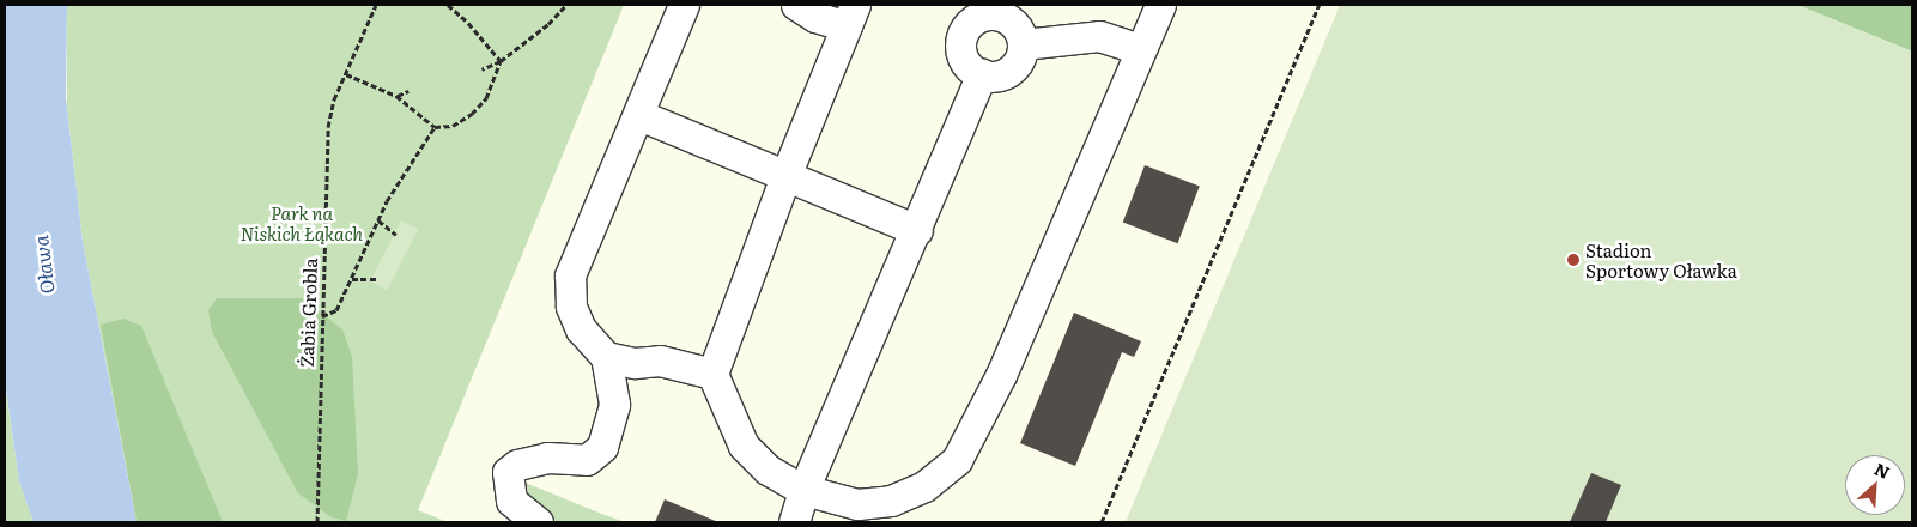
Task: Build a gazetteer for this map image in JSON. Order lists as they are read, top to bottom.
{
  "streets": {
    "path": ["Żabia Grobla"]
  },
  "water": ["Oława"],
  "parks": ["Park na Niskich Łąkach"],
  "places": ["Stadion Sportowy Oławka"],
  "north": "top right"
}
